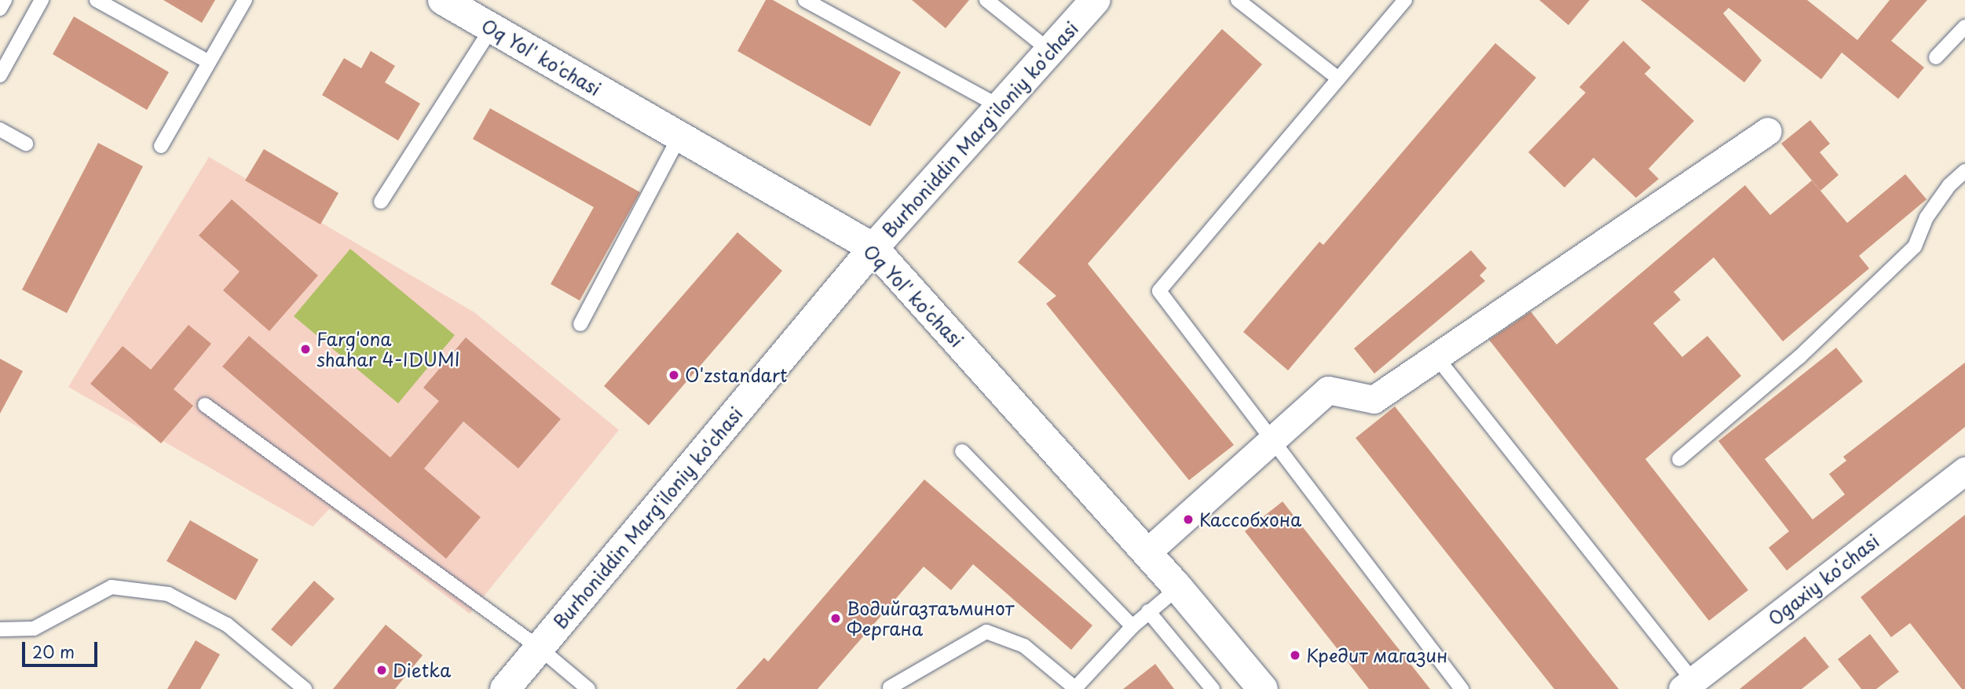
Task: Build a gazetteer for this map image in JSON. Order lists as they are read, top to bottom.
{
  "streets": {
    "street": ["Oq Yol' ko'chasi", "Burhoniddin Marg'iloniy ko'chasi", "Ogaxiy koʻchasi"]
  },
  "crossings": [
    ["Oq Yol' ko'chasi", "Burhoniddin Marg'iloniy ko'chasi"]
  ],
  "places": [
    "Farg'ona shahar 4-IDUMI",
    "O'zstandart",
    "Кассобхона",
    "Водийгазтаъминот Фергана",
    "Кредит магазин",
    "Dietka"
  ],
  "scale_bar": "20 m"
}
